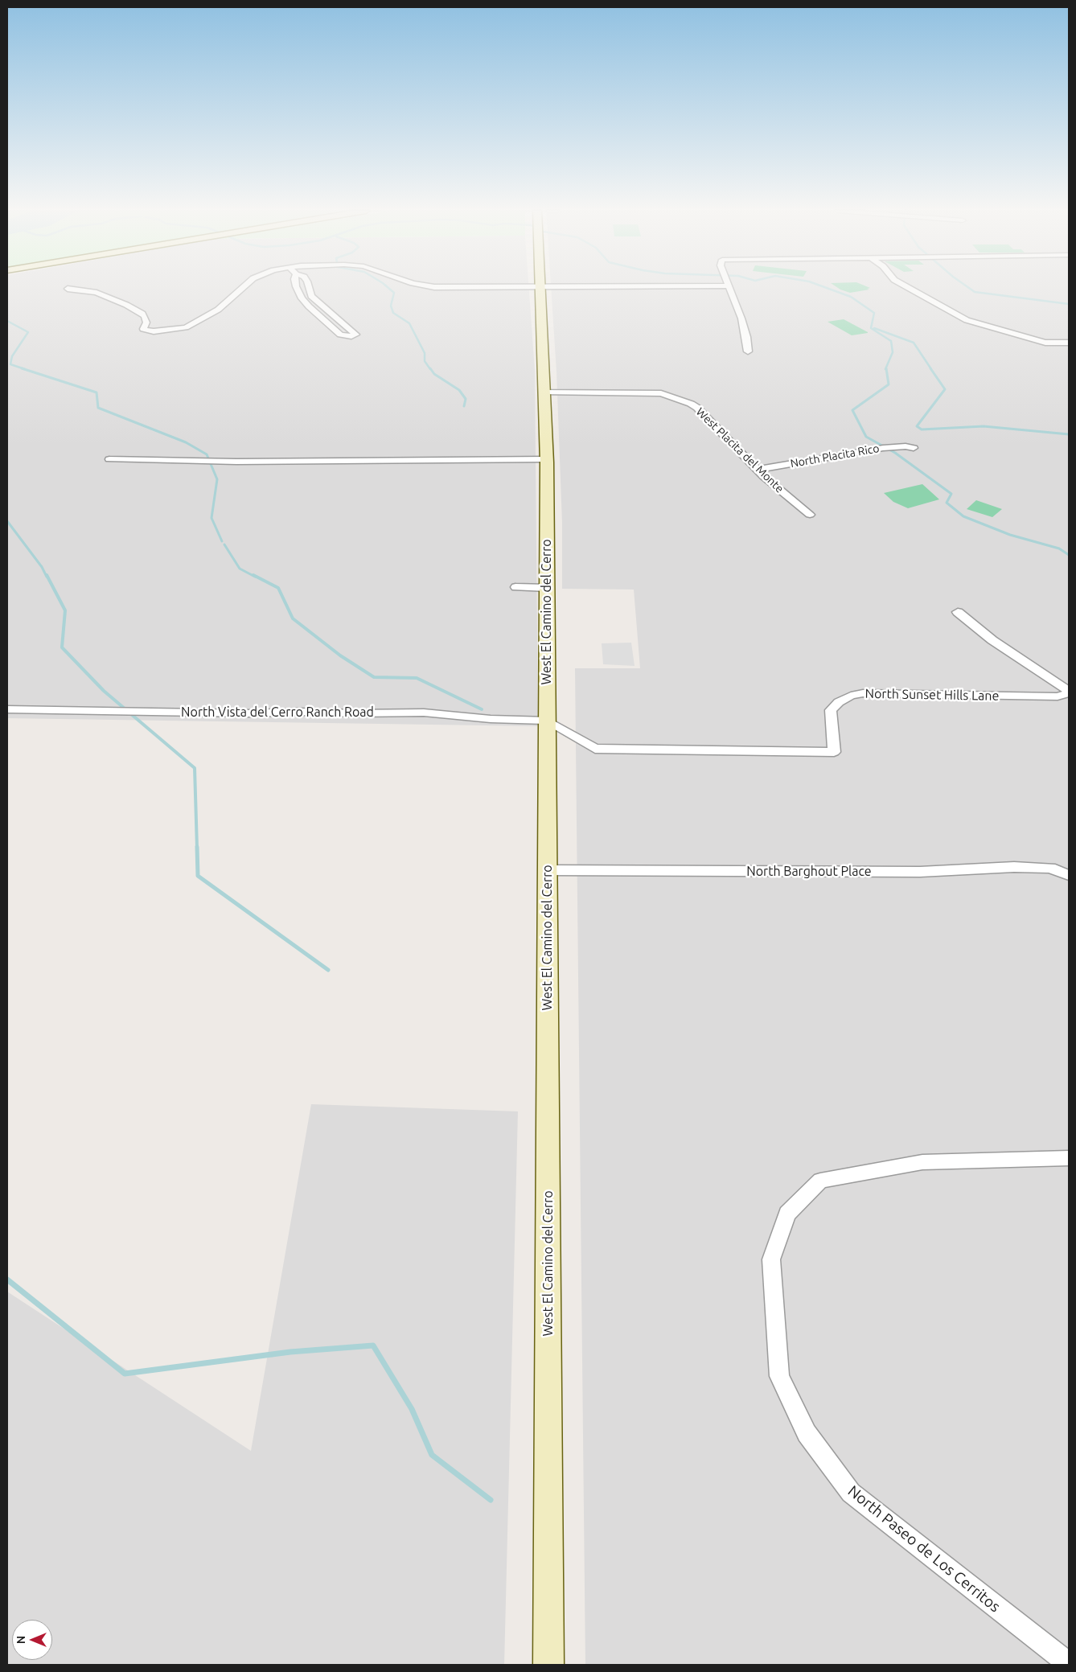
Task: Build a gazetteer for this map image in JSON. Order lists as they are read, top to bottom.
{
  "streets": {
    "street": [
      "West Placita del Monte",
      "North Placita Rico",
      "West El Camino del Cerro",
      "North Sunset Hills Lane",
      "North Vista del Cerro Ranch Road",
      "North Barghout Place",
      "North Paseo de Los Cerritos"
    ]
  },
  "crossings": [
    ["West Placita del Monte", "North Placita Rico"],
    ["West Placita del Monte", "West El Camino del Cerro"],
    ["West El Camino del Cerro", "North Sunset Hills Lane"],
    ["West El Camino del Cerro", "North Vista del Cerro Ranch Road"],
    ["West El Camino del Cerro", "North Barghout Place"],
    ["North Sunset Hills Lane", "North Vista del Cerro Ranch Road"]
  ],
  "north": "left"
}
